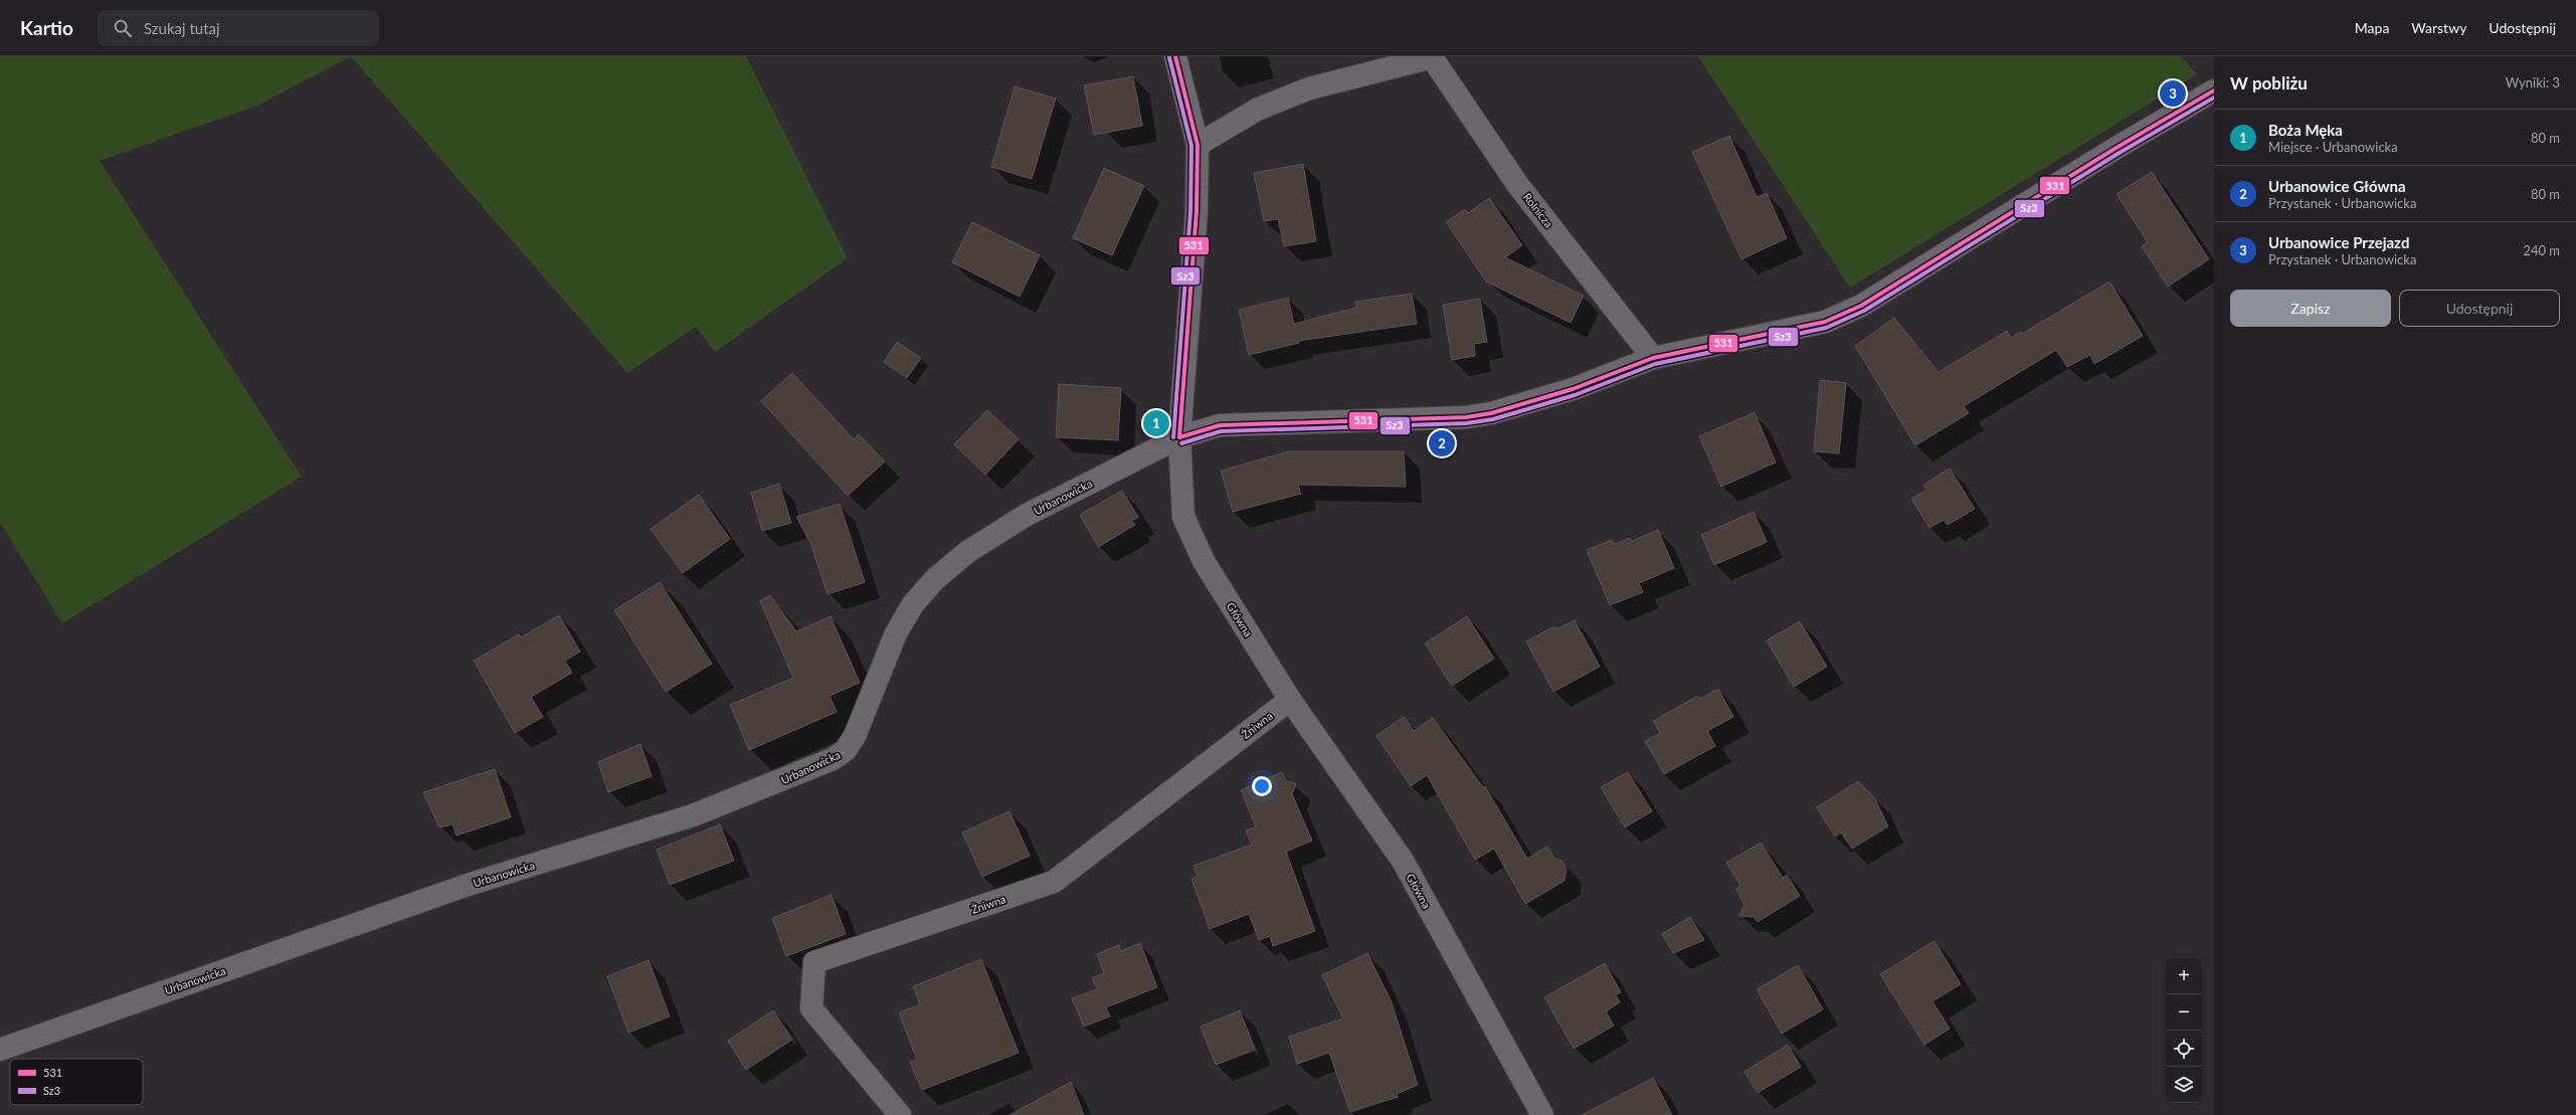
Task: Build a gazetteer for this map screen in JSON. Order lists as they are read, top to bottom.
{
  "streets": {
    "street": [
      "Rolnicza",
      "Urbanowicka",
      "Główna",
      "Żniwna"
    ]
  },
  "crossings": [
    ["Rolnicza", "Urbanowicka"],
    ["Urbanowicka", "Główna"],
    ["Główna", "Żniwna"]
  ],
  "lines": ["transit line 531", "transit line Sz3"],
  "legend": ["531", "Sz3"],
  "page": {
    "header": "Kartio",
    "search": "Szukaj tutaj",
    "nav": ["Mapa", "Warstwy", "Udostępnij"],
    "heading": ["W pobliżu", "Wyniki: 3"],
    "pins": ["3", "1", "2"],
    "list": [
      {
        "mark": "1",
        "name": "Boża Męka",
        "note": "Miejsce · Urbanowicka",
        "value": "80 m"
      },
      {
        "mark": "2",
        "name": "Urbanowice Główna",
        "note": "Przystanek · Urbanowicka",
        "value": "80 m"
      },
      {
        "mark": "3",
        "name": "Urbanowice Przejazd",
        "note": "Przystanek · Urbanowicka",
        "value": "240 m"
      }
    ],
    "buttons": ["Zapisz", "Udostępnij"],
    "map_buttons": ["+", "−"]
  }
}
